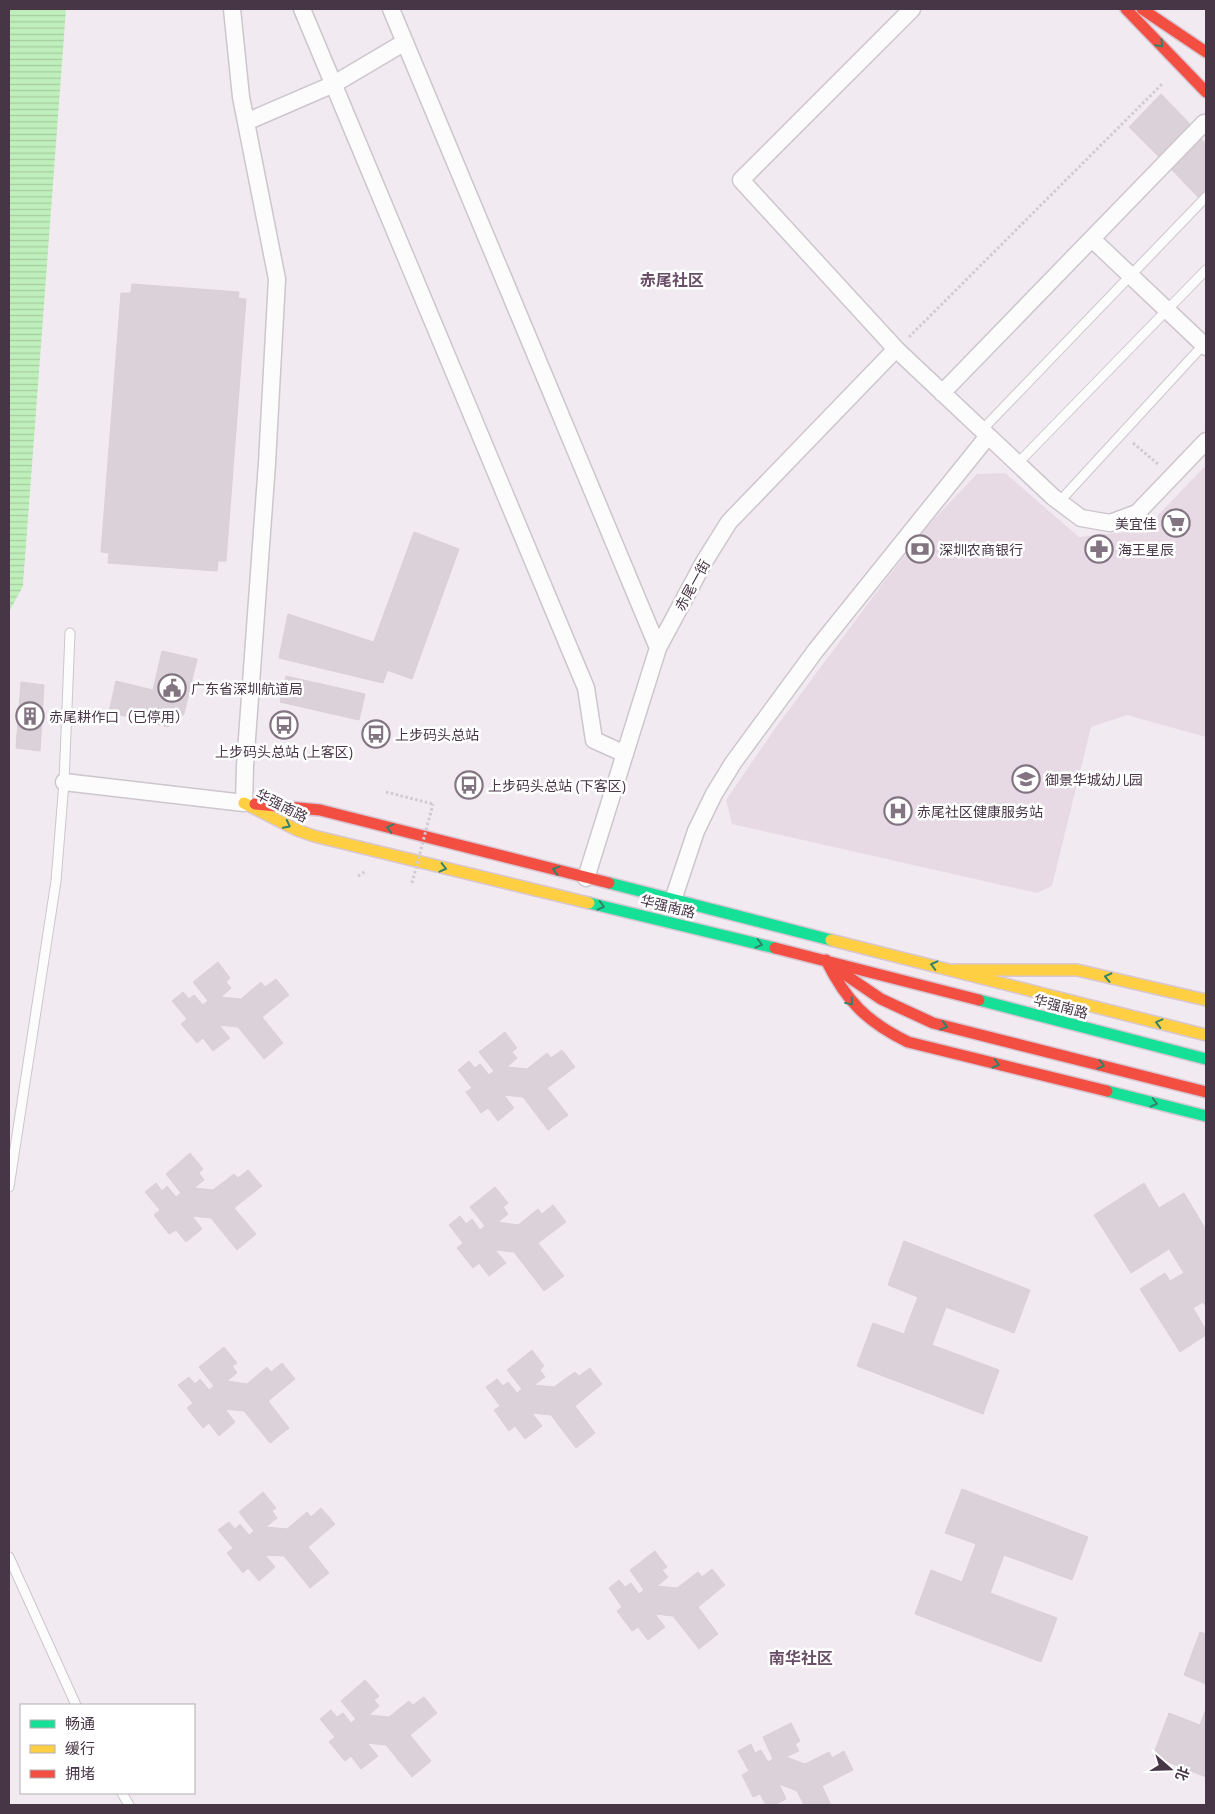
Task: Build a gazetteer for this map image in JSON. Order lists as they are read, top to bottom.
{
  "streets": {
    "main road": ["华强南路"],
    "street": ["赤尾一街"]
  },
  "crossings": [
    ["赤尾一街", "华强南路"]
  ],
  "districts": ["赤尾社区", "南华社区"],
  "places": {
    "supermarket": ["美宜佳"],
    "bank": ["深圳农商银行"],
    "pharmacy": ["海王星辰"],
    "public building": ["广东省深圳航道局"],
    "building": ["赤尾耕作口（已停用）"],
    "bus stop": ["上步码头总站 (上客区)", "上步码头总站", "上步码头总站 (下客区)"],
    "school or university": ["御景华城幼儿园"],
    "hospital": ["赤尾社区健康服务站"]
  },
  "legend": ["畅通", "缓行", "拥堵"],
  "north": "right"
}
